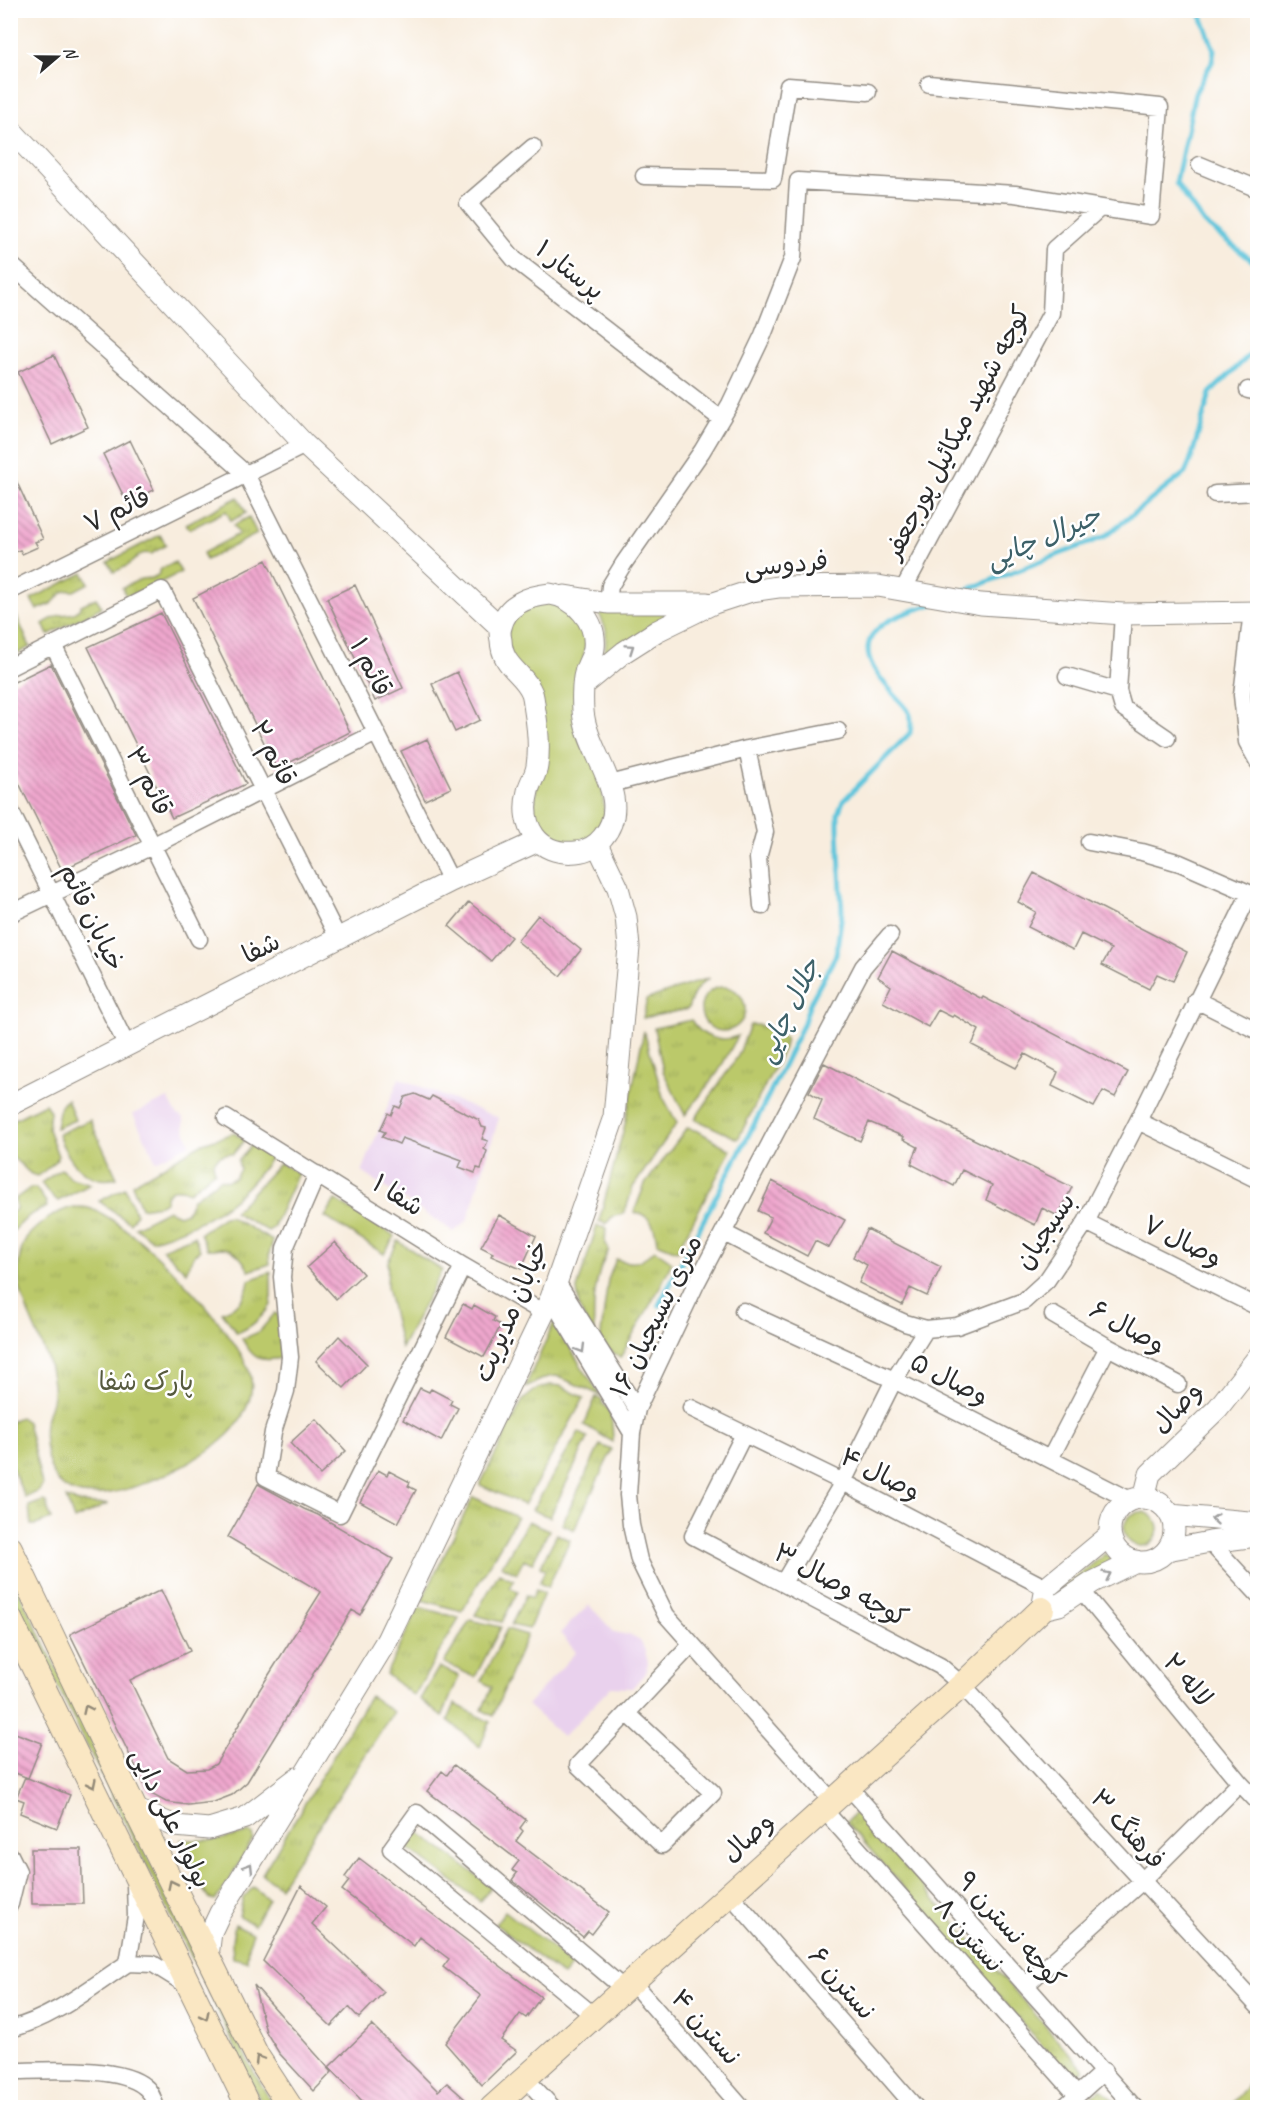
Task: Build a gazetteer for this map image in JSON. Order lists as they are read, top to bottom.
{
  "streets": {
    "main road": ["وصال", "بولوار علی دایی"],
    "street": [
      "پرستار ۱",
      "کوچه شهید میکائیل پورجعفر",
      "قائم ۷",
      "فردوسی",
      "قائم ۱",
      "قائم ۲",
      "قائم ۳",
      "خیابان قائم",
      "شفا",
      "شفا ۱",
      "بسیجیان",
      "وصال ۷",
      "خیابان مدیریت",
      "۱۶ متری بسیجیان",
      "وصال ۶",
      "وصال ۵",
      "وصال ۴",
      "کوچه وصال ۳",
      "لاله ۲",
      "فرهنگ ۳",
      "کوچه نسترن ۹",
      "نسترن ۸",
      "نسترن ۶",
      "نسترن ۴"
    ]
  },
  "crossings": [
    ["کوچه شهید میکائیل پورجعفر", "فردوسی"],
    ["قائم ۷", "قائم ۱"],
    ["قائم ۱", "شفا"],
    ["قائم ۲", "قائم ۳"],
    ["قائم ۲", "شفا"],
    ["خیابان قائم", "شفا"],
    ["شفا ۱", "خیابان مدیریت"],
    ["بسیجیان", "وصال ۷"],
    ["بسیجیان", "۱۶ متری بسیجیان"],
    ["خیابان مدیریت", "بولوار علی دایی"],
    ["۱۶ متری بسیجیان", "وصال"],
    ["۱۶ متری بسیجیان", "کوچه نسترن ۹"],
    ["۱۶ متری بسیجیان", "نسترن ۸"],
    ["وصال ۵", "وصال"],
    ["وصال", "وصال ۴"],
    ["وصال", "کوچه وصال ۳"],
    ["وصال", "فرهنگ ۳"],
    ["وصال", "کوچه نسترن ۹"],
    ["وصال", "نسترن ۸"],
    ["وصال", "نسترن ۶"],
    ["وصال", "نسترن ۴"],
    ["وصال ۴", "کوچه وصال ۳"],
    ["کوچه وصال ۳", "فرهنگ ۳"],
    ["کوچه نسترن ۹", "نسترن ۸"]
  ],
  "water": ["جیرال چایی", "جلال چایی"],
  "parks": ["پارک شفا"],
  "north": "right"
}
